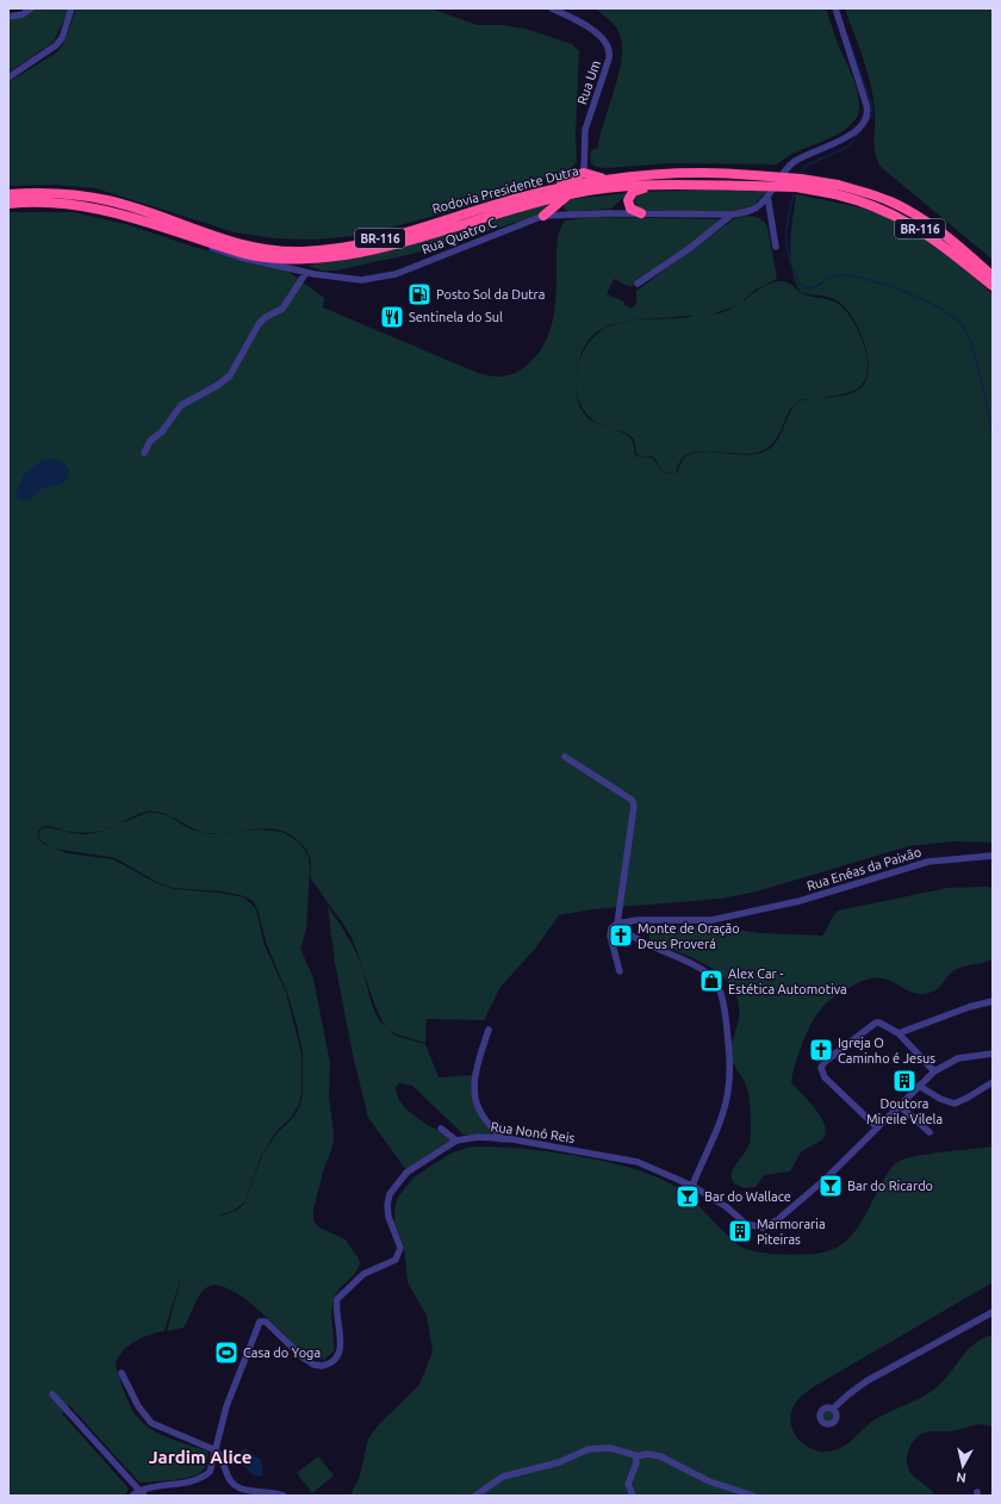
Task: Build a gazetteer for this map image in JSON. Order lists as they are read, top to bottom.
{
  "streets": {
    "highway": ["Rodovia Presidente Dutra", "BR-116"],
    "street": [
      "Rua Um",
      "Rua Quatro C",
      "Rua Enéas da Paixão",
      "Rua Nonô Reis"
    ]
  },
  "crossings": [
    ["Rodovia Presidente Dutra", "Rua Quatro C"]
  ],
  "districts": ["Jardim Alice"],
  "places": {
    "fuel station": ["Posto Sol da Dutra"],
    "restaurant": ["Sentinela do Sul"],
    "church": ["Monte de Oração Deus Proverá", "Igreja O Caminho é Jesus"],
    "shop": ["Alex Car - Estética Automotiva"],
    "building": ["Doutora Mireile Vilela", "Marmoraria Piteiras"],
    "bar": ["Bar do Ricardo", "Bar do Wallace"],
    "sports": ["Casa do Yoga"]
  },
  "north": "bottom"
}
